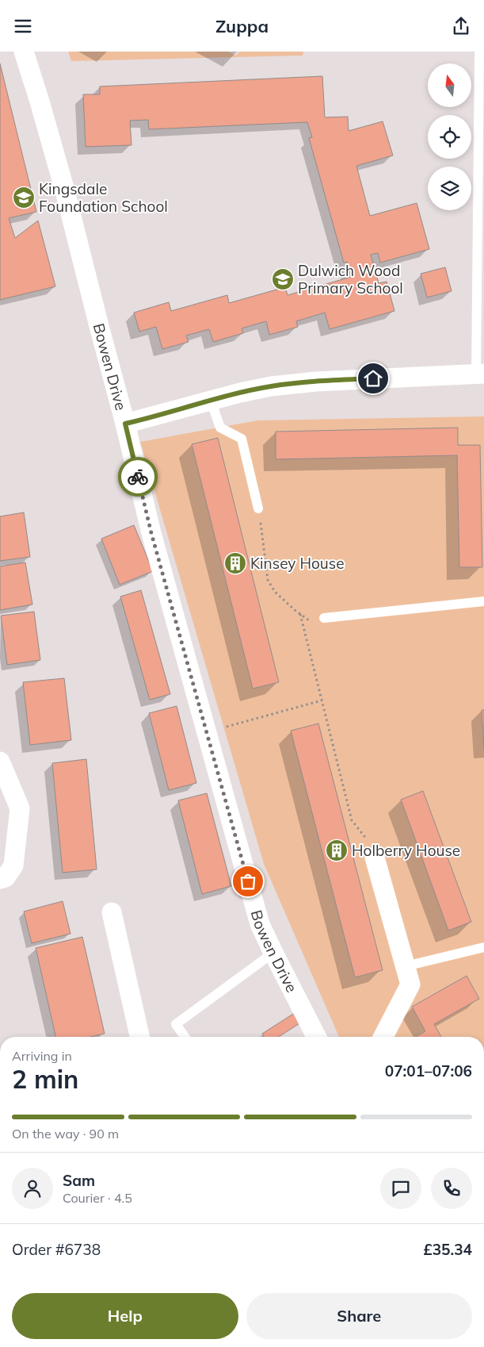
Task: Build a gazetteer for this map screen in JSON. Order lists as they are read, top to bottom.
{
  "streets": {
    "street": ["Bowen Drive"]
  },
  "places": {
    "school or university": ["Kingsdale Foundation School", "Dulwich Wood Primary School"],
    "building": ["Kinsey House", "Holberry House"]
  },
  "north": "top",
  "page": {
    "header": "Zuppa",
    "heading": ["2 min", "Arriving in", "07:01–07:06"],
    "panel": [
      "Sam",
      "Courier · 4.5",
      "Order #6738",
      "£35.34"
    ],
    "bar": "On the way · 90 m",
    "buttons": ["Help", "Share"]
  }
}
